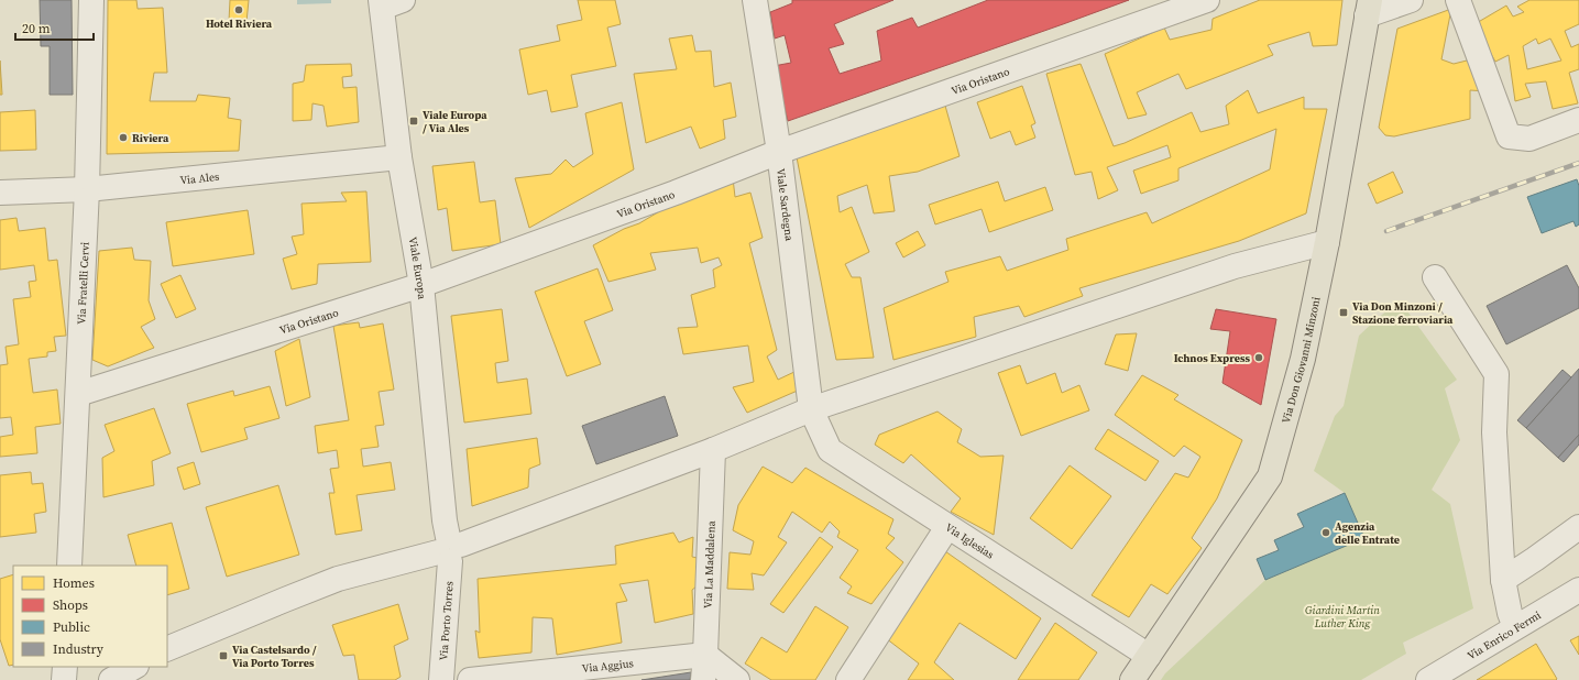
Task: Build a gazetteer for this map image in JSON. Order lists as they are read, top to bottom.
{
  "streets": {
    "main road": ["Via Don Giovanni Minzoni"],
    "street": [
      "Via Oristano",
      "Via Ales",
      "Viale Sardegna",
      "Viale Europa",
      "Via Fratelli Cervi",
      "Via Iglesias",
      "Via La Maddalena",
      "Via Porto Torres",
      "Via Enrico Fermi",
      "Via Aggius"
    ]
  },
  "crossings": [
    ["Via Oristano", "Viale Sardegna"],
    ["Via Oristano", "Viale Europa"],
    ["Via Oristano", "Via Fratelli Cervi"],
    ["Via Ales", "Viale Europa"],
    ["Via Ales", "Via Fratelli Cervi"],
    ["Viale Sardegna", "Via Iglesias"],
    ["Viale Europa", "Via Porto Torres"],
    ["Via Don Giovanni Minzoni", "Via Iglesias"],
    ["Via La Maddalena", "Via Aggius"]
  ],
  "parks": ["Giardini Martin Luther King"],
  "places": {
    "other": [
      "Hotel Riviera",
      "Riviera",
      "Ichnos Express",
      "Agenzia delle Entrate"
    ],
    "transit": ["Viale Europa / Via Ales", "Via Don Minzoni / Stazione ferroviaria", "Via Castelsardo / Via Porto Torres"]
  },
  "legend": [
    "Homes",
    "Shops",
    "Public",
    "Industry"
  ],
  "scale_bar": "20 m"
}
